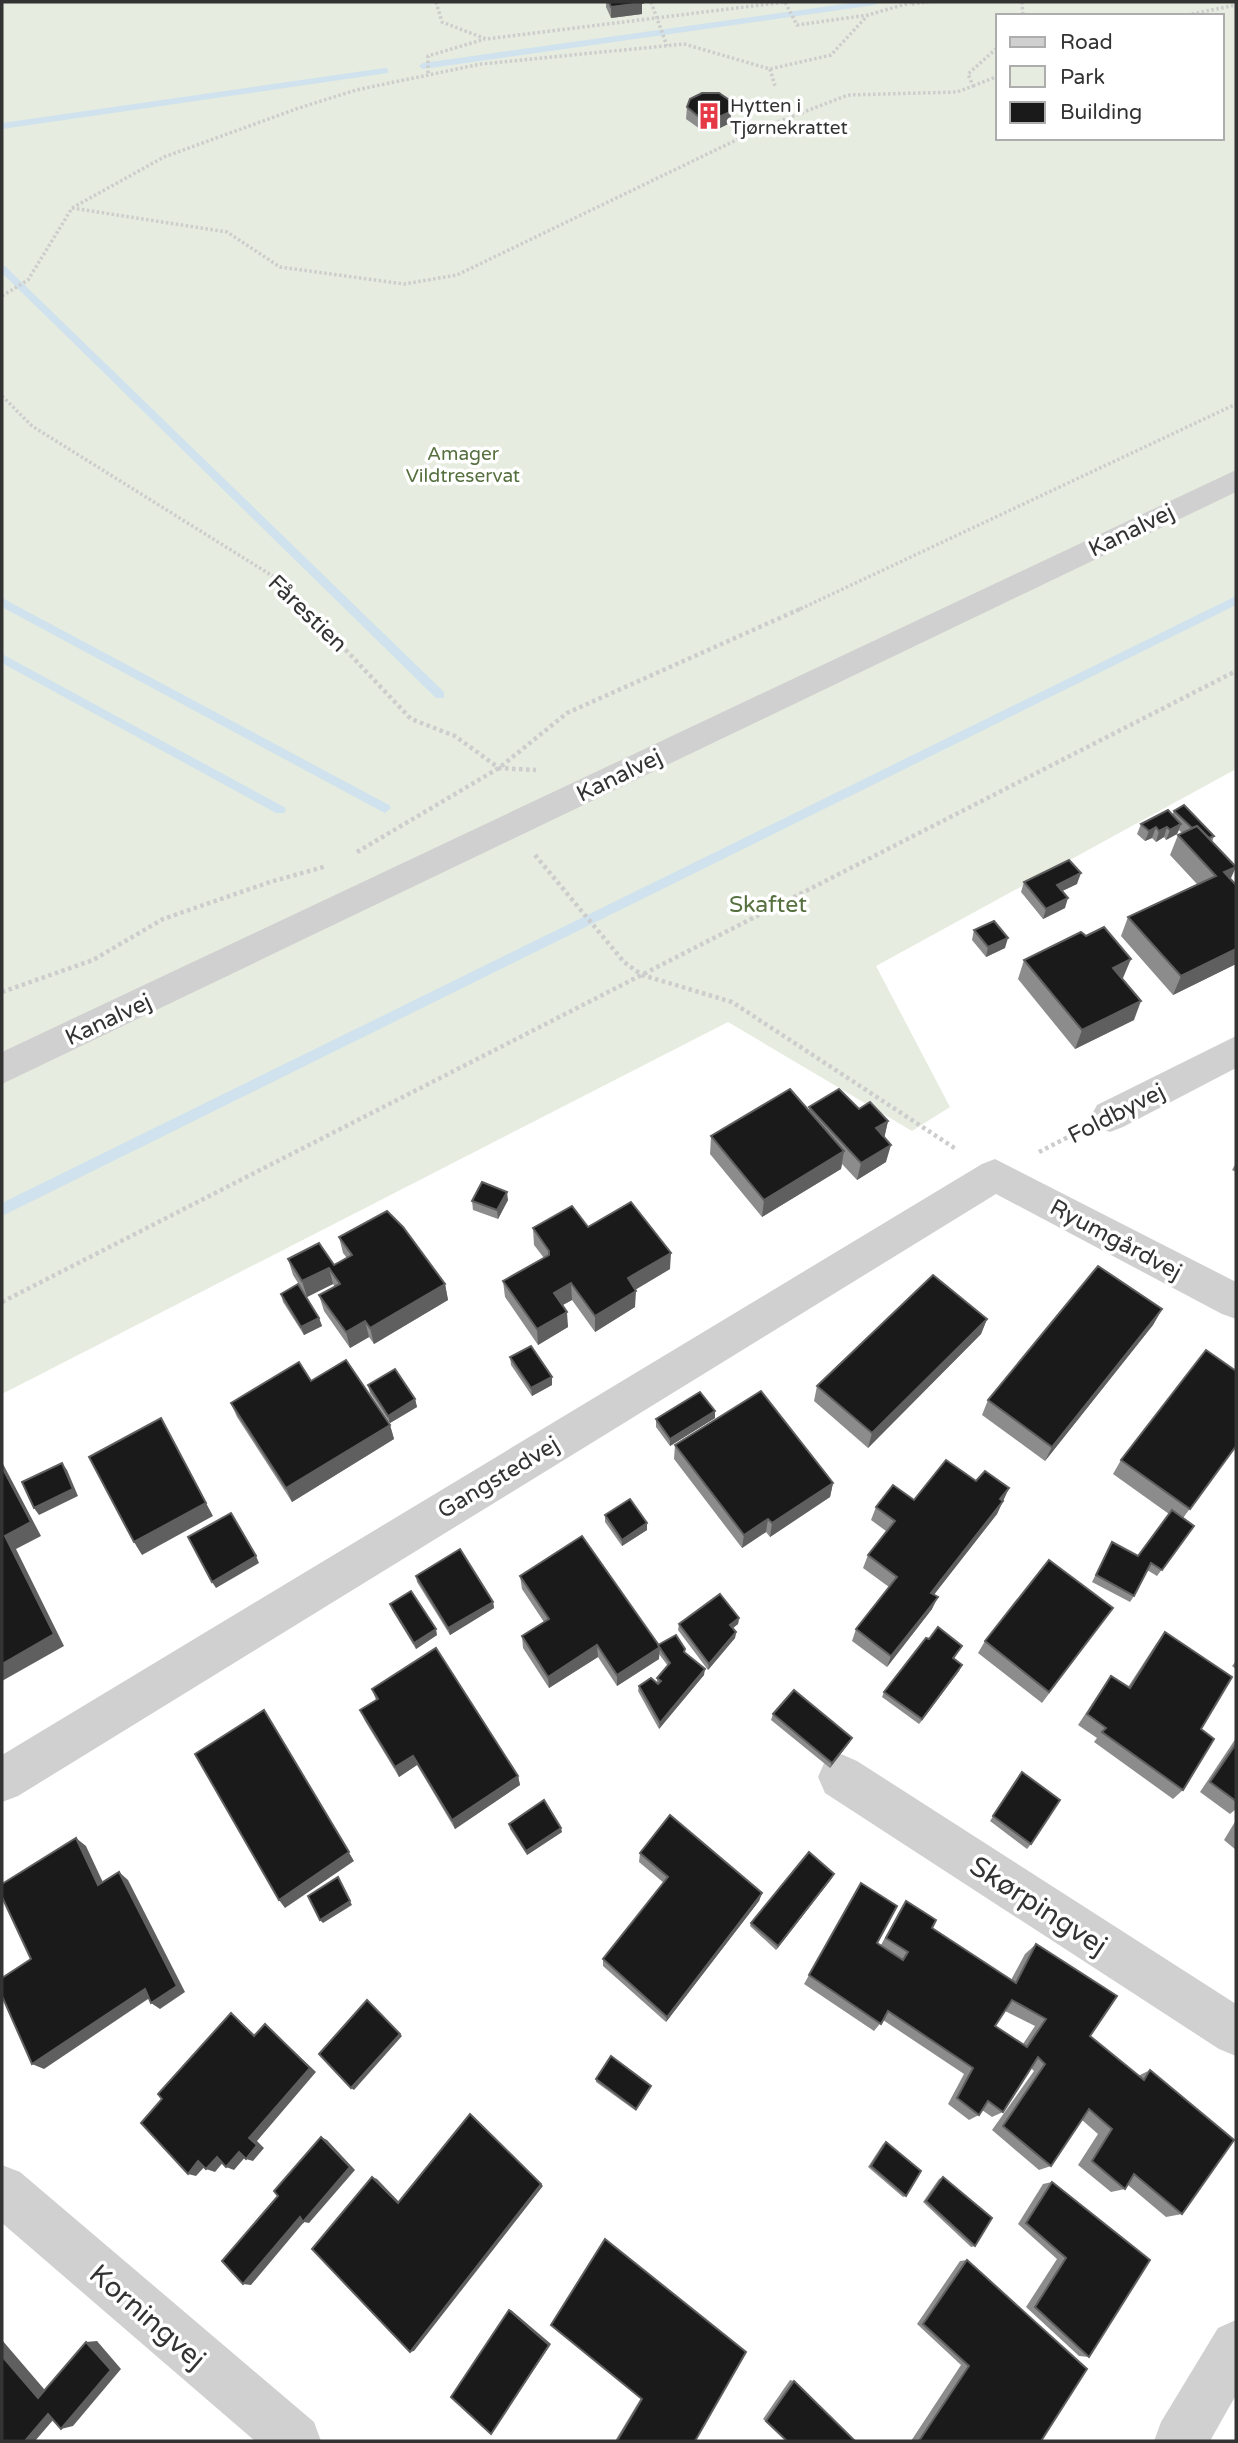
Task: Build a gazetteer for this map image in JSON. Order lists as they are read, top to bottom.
{
  "streets": {
    "street": [
      "Kanalvej",
      "Foldbyvej",
      "Ryumgårdvej",
      "Gangstedvej",
      "Skørpingvej",
      "Korningvej"
    ],
    "path": ["Fårestien"]
  },
  "crossings": [
    ["Foldbyvej", "Ryumgårdvej"],
    ["Foldbyvej", "Gangstedvej"],
    ["Ryumgårdvej", "Gangstedvej"]
  ],
  "parks": ["Amager Vildtreservat", "Skaftet"],
  "places": {
    "building": ["Hytten i Tjørnekrattet"]
  },
  "legend": ["Road", "Park", "Building"]
}
